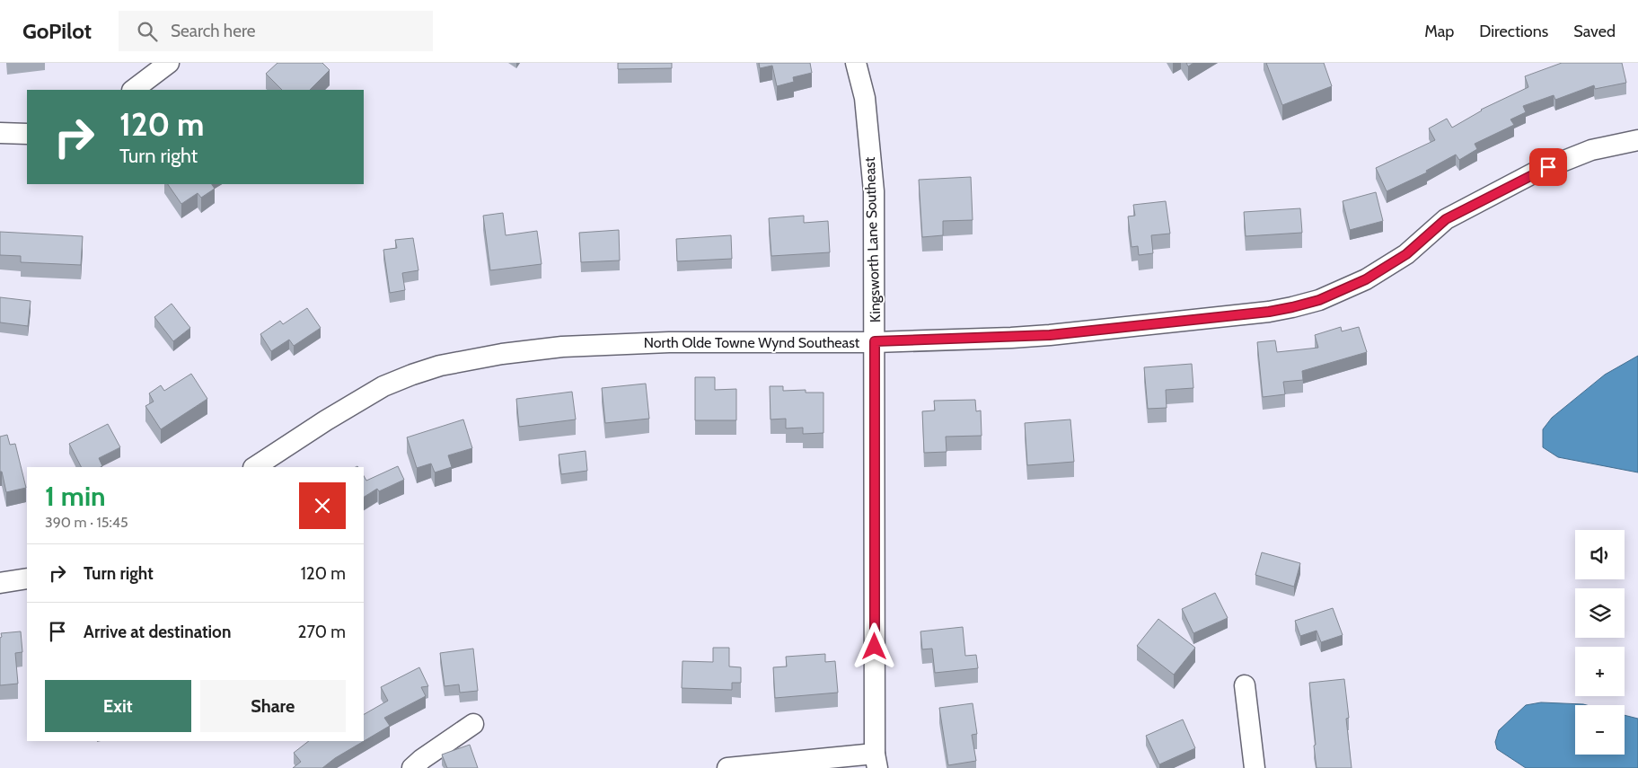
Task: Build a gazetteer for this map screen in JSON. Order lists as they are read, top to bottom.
{
  "streets": {
    "street": ["Kingsworth Lane Southeast", "North Olde Towne Wynd Southeast"]
  },
  "crossings": [
    ["Kingsworth Lane Southeast", "North Olde Towne Wynd Southeast"]
  ],
  "page": {
    "header": "GoPilot",
    "search": "Search here",
    "nav": ["Map", "Directions", "Saved"],
    "turn": ["120 m", "Turn right"],
    "heading": ["1 min", "390 m · 15:45"],
    "map_buttons": ["+", "−"],
    "list": [
      {
        "name": "Turn right",
        "value": "120 m"
      },
      {
        "name": "Arrive at destination",
        "value": "270 m"
      }
    ],
    "buttons": ["Exit", "Share"]
  }
}
